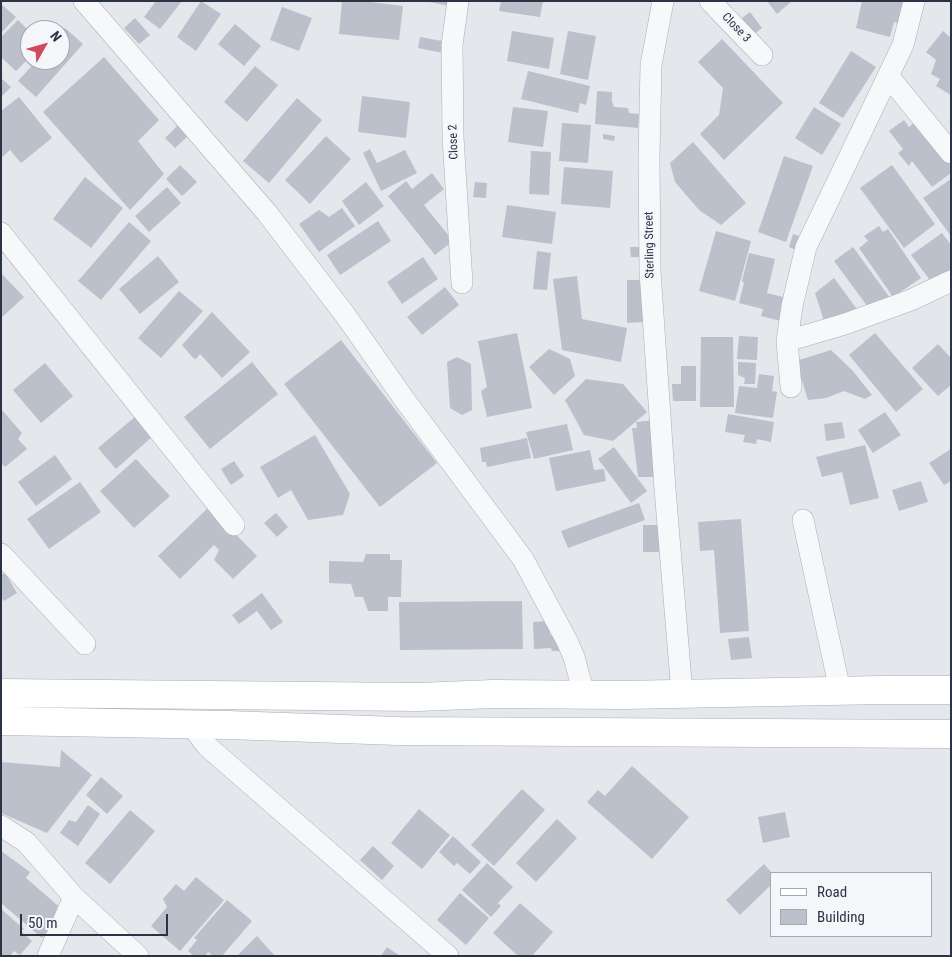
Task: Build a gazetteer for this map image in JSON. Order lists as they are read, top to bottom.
{
  "streets": {
    "street": ["Close 3", "Close 2", "Sterling Street"]
  },
  "legend": ["Road", "Building"],
  "scale_bar": "50 m",
  "north": "top right"
}
